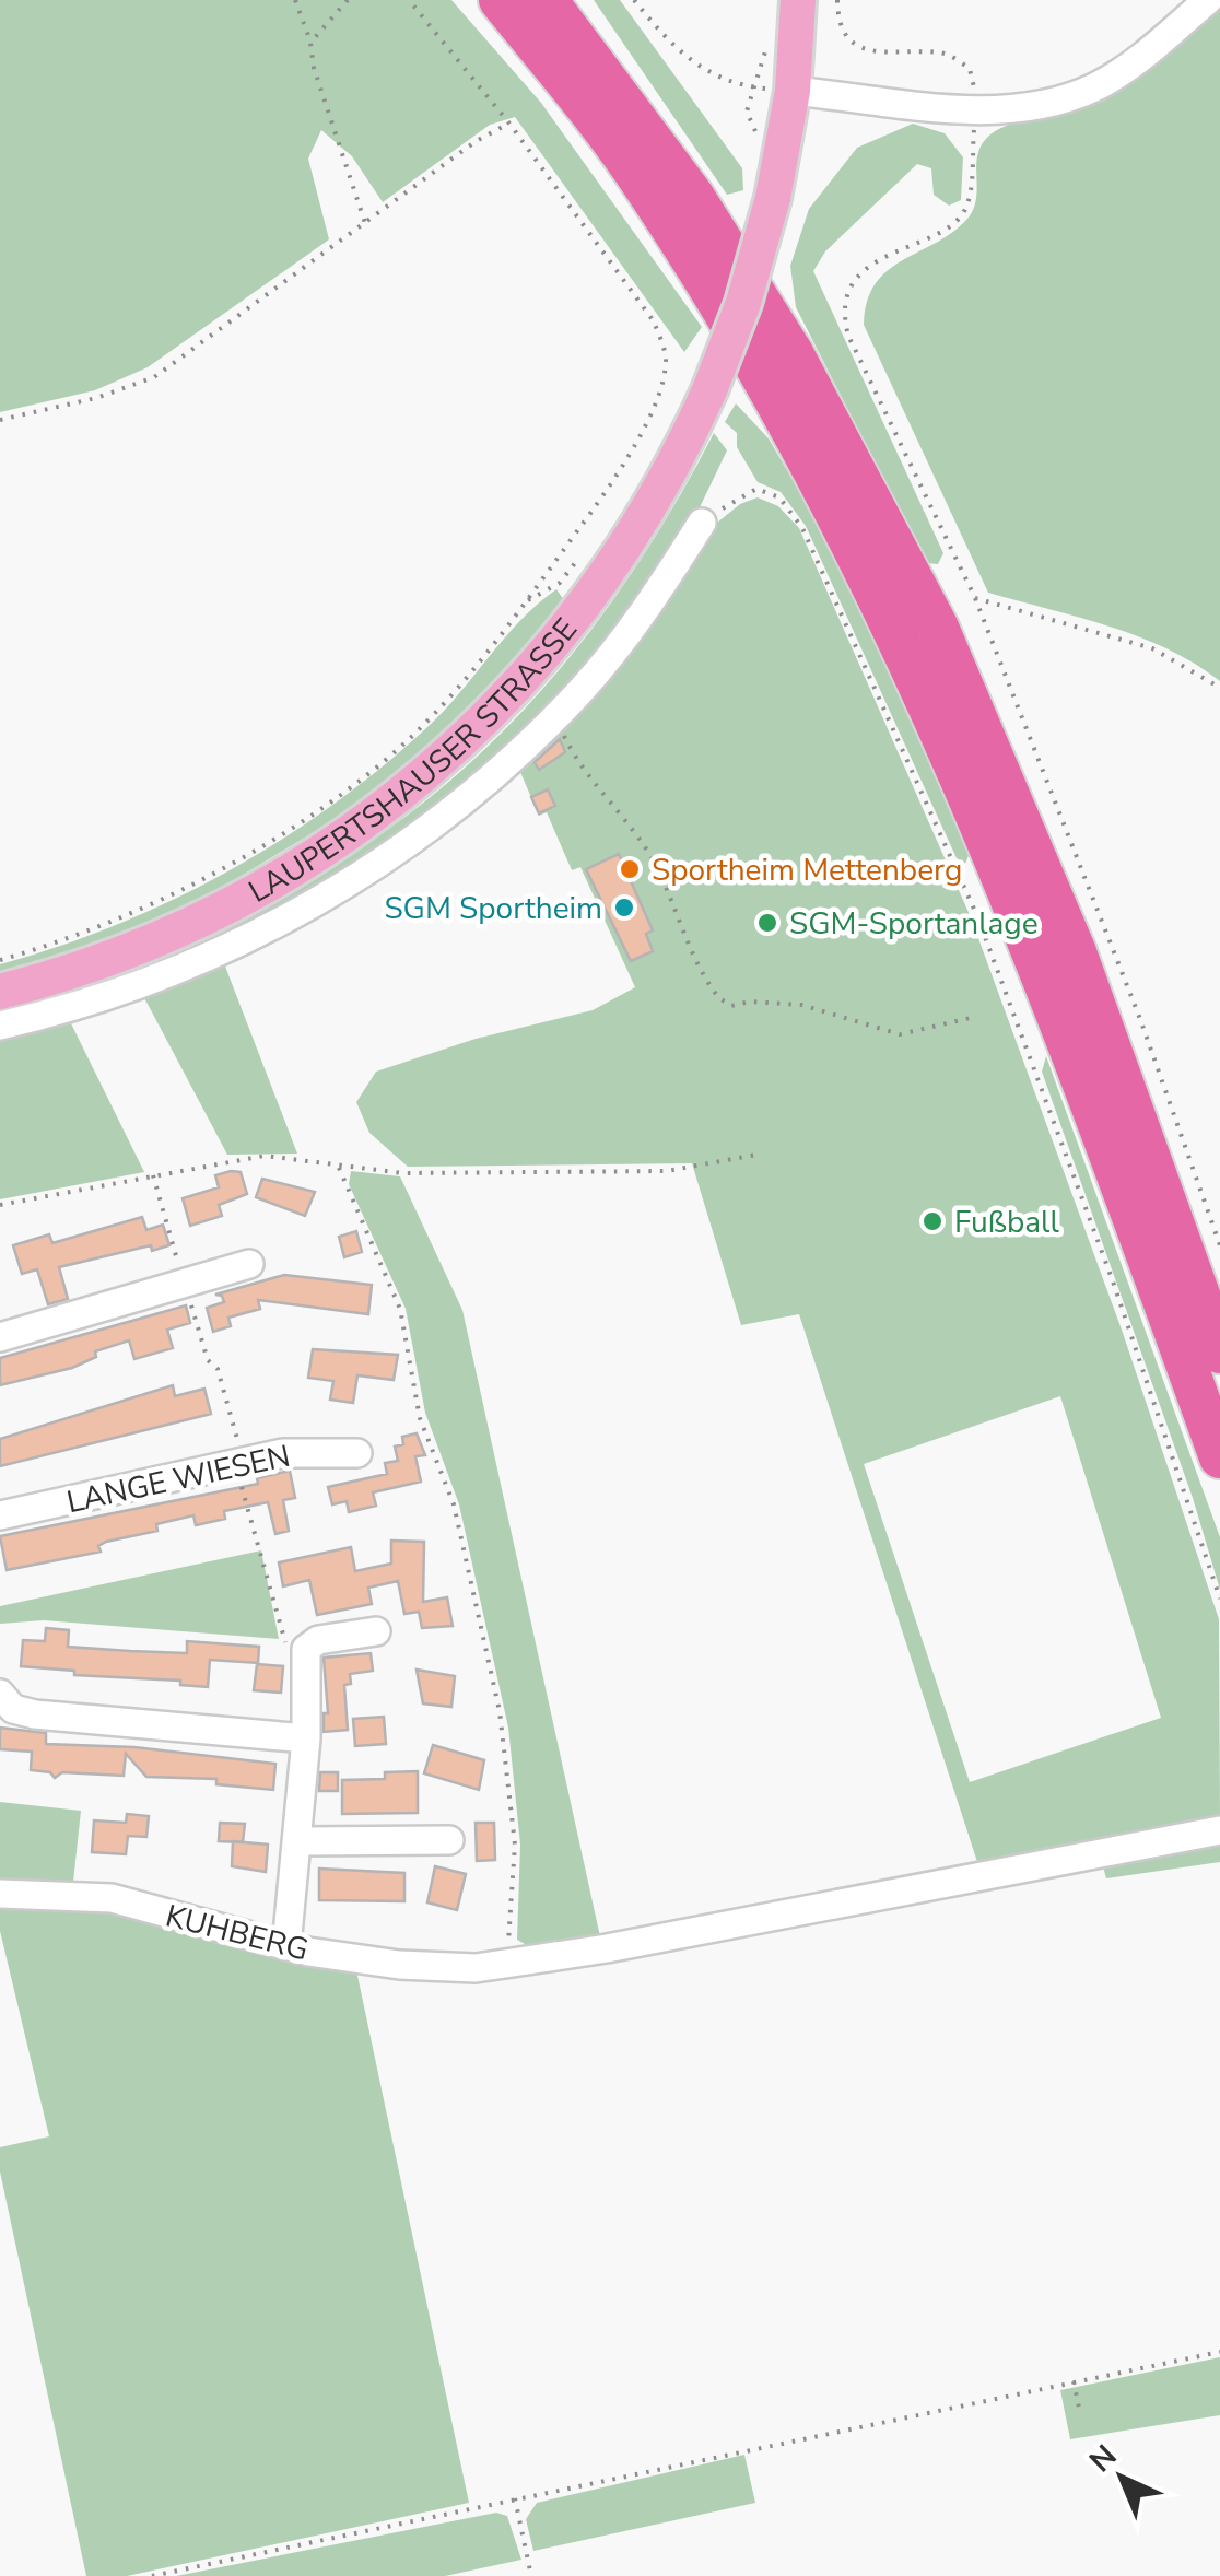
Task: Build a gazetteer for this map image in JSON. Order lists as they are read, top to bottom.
{
  "streets": {
    "main road": ["LAUPERTSHAUSER STRASSE"],
    "street": ["LANGE WIESEN", "KUHBERG"]
  },
  "places": [
    "Sportheim Mettenberg",
    "SGM Sportheim",
    "SGM-Sportanlage",
    "Fußball"
  ],
  "north": "top left"
}
